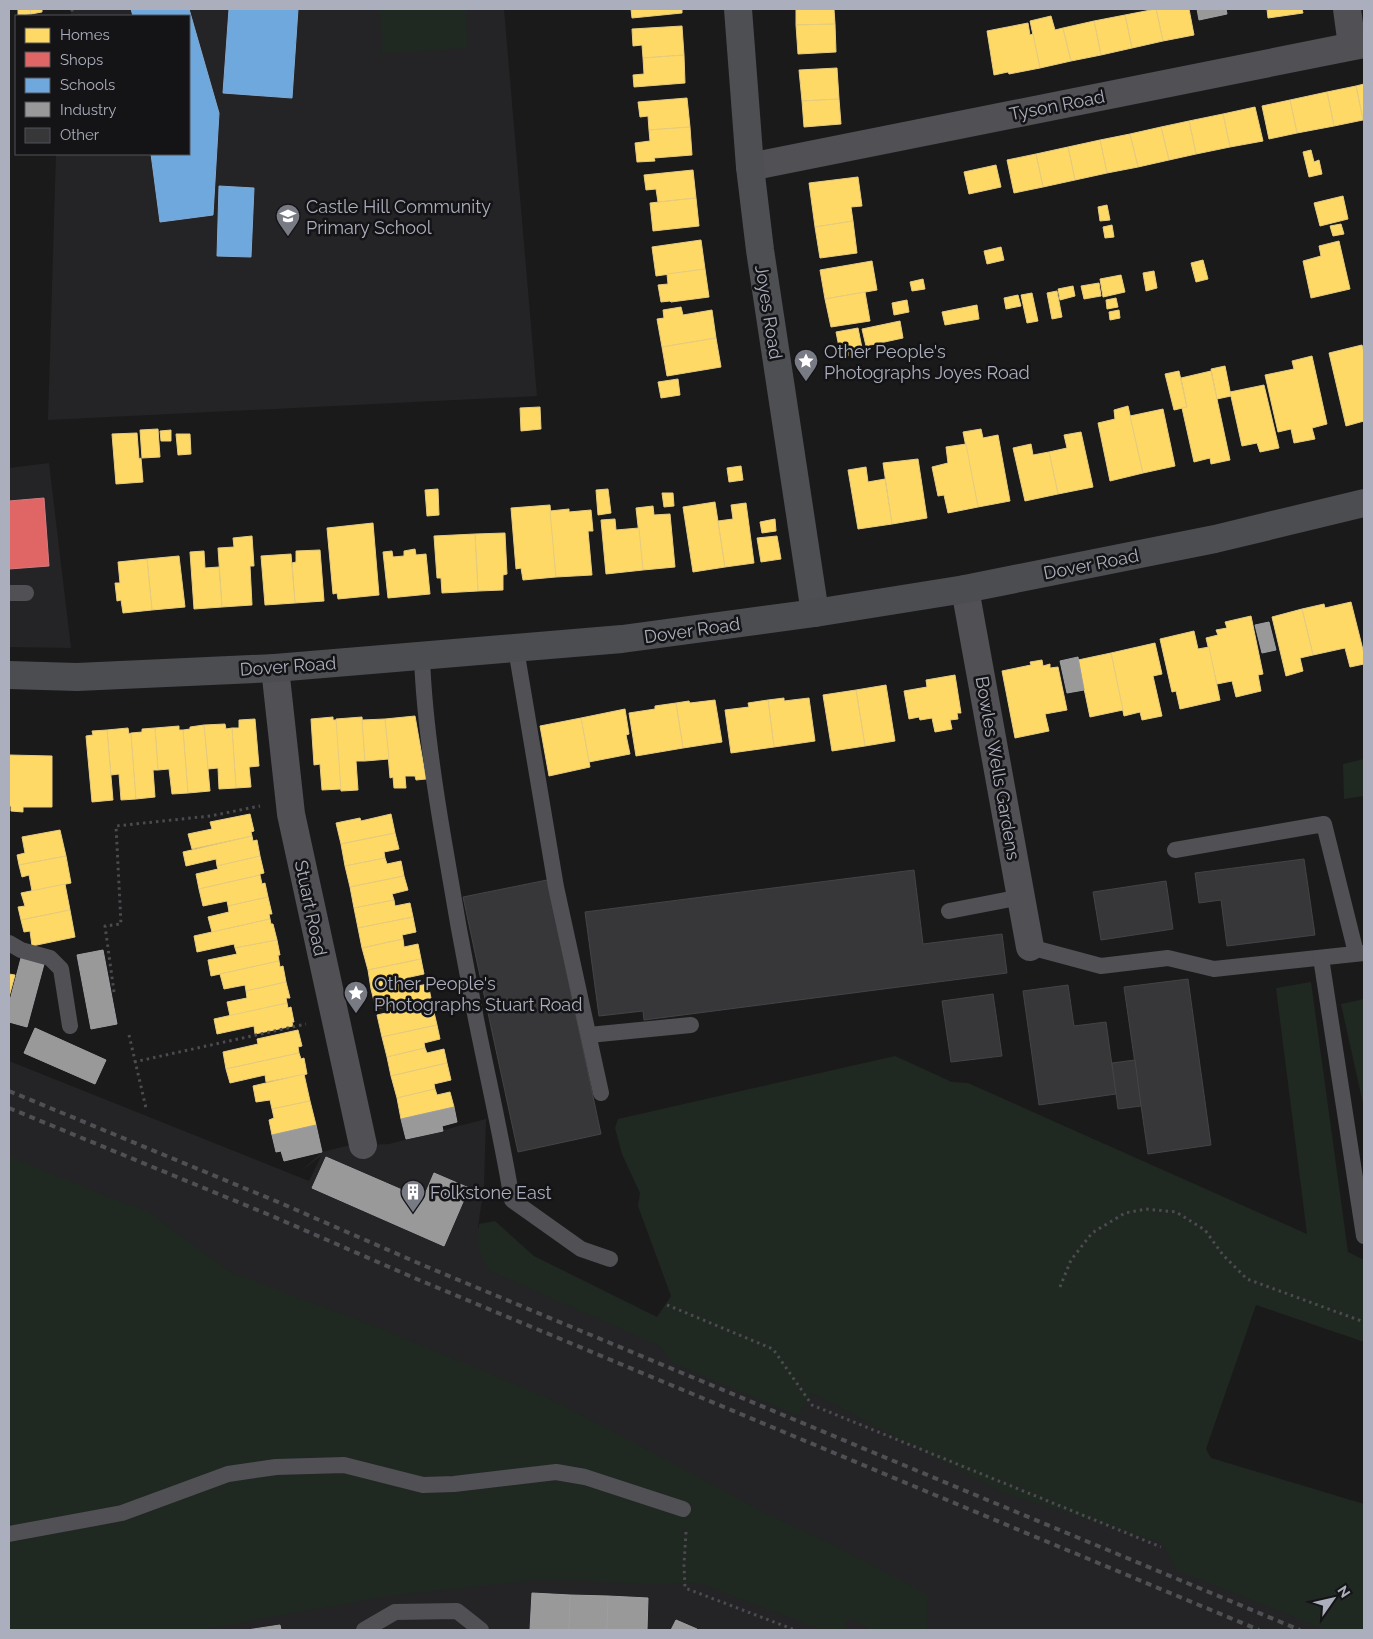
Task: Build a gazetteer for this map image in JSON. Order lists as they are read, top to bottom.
{
  "streets": {
    "main road": ["Dover Road"],
    "street": [
      "Tyson Road",
      "Joyes Road",
      "Bowles Wells Gardens",
      "Stuart Road"
    ]
  },
  "crossings": [
    ["Tyson Road", "Joyes Road"],
    ["Joyes Road", "Dover Road"],
    ["Dover Road", "Bowles Wells Gardens"],
    ["Dover Road", "Stuart Road"]
  ],
  "places": {
    "school or university": ["Castle Hill Community Primary School"],
    "place": ["Other People's Photographs Joyes Road", "Other People's Photographs Stuart Road"],
    "building": ["Folkstone East"]
  },
  "legend": [
    "Homes",
    "Shops",
    "Schools",
    "Industry",
    "Other"
  ],
  "north": "top right"
}
